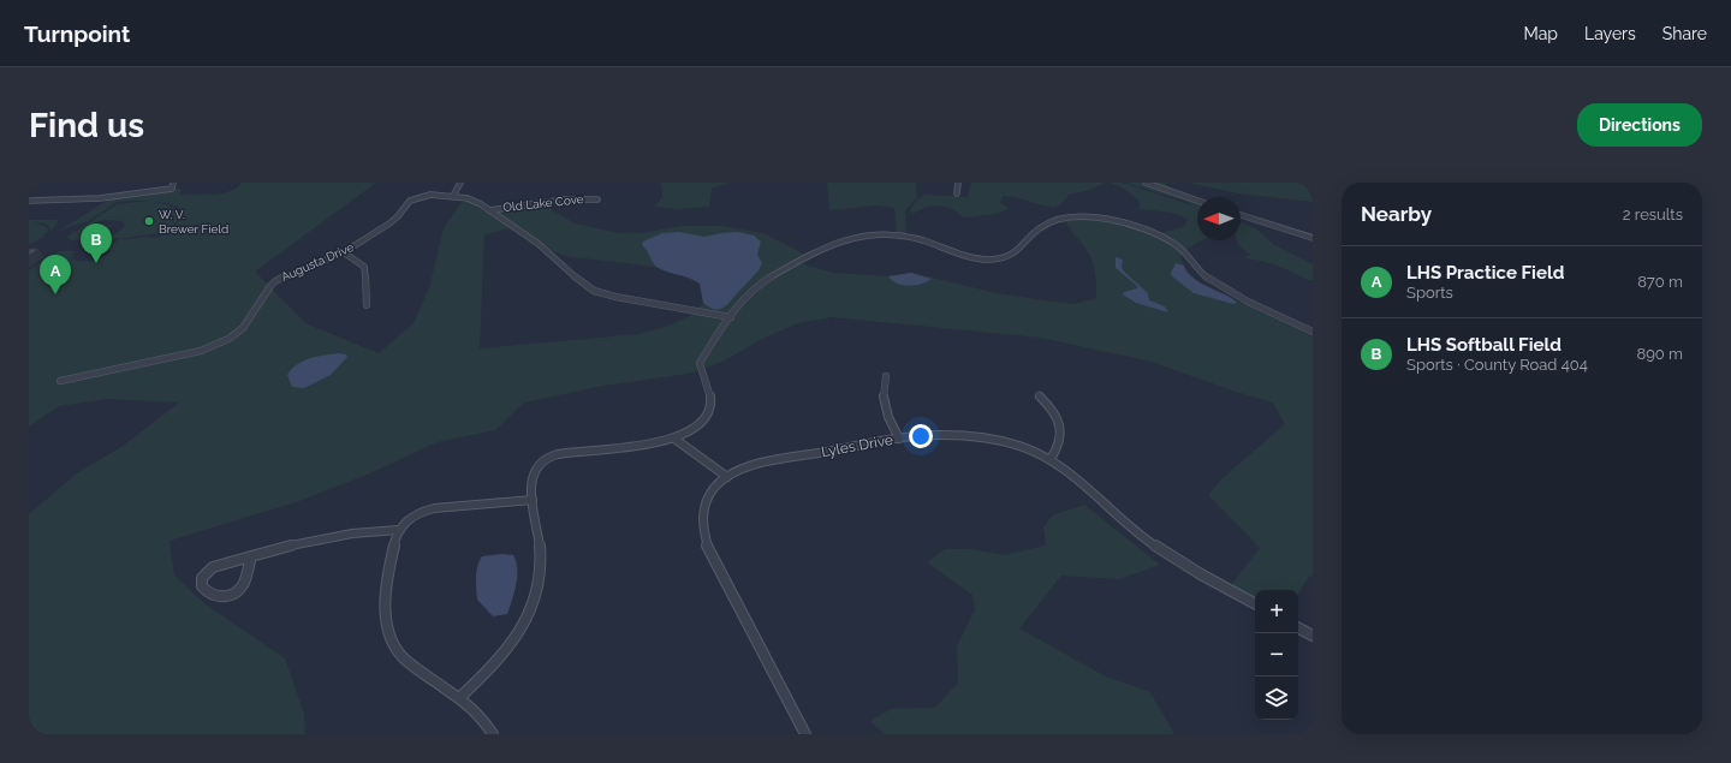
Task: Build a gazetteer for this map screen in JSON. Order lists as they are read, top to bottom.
{
  "streets": {
    "street": ["Old Lake Cove", "Augusta Drive", "Lyles Drive"]
  },
  "crossings": [
    ["Old Lake Cove", "Augusta Drive"]
  ],
  "places": ["W. V. Brewer Field"],
  "north": "left",
  "page": {
    "header": "Turnpoint",
    "nav": ["Map", "Layers", "Share"],
    "buttons": "Directions",
    "title": "Find us",
    "heading": ["Nearby", "2 results"],
    "pins": ["B", "A"],
    "list": [
      {
        "mark": "A",
        "name": "LHS Practice Field",
        "note": "Sports",
        "value": "870 m"
      },
      {
        "mark": "B",
        "name": "LHS Softball Field",
        "note": "Sports · County Road 404",
        "value": "890 m"
      }
    ],
    "map_buttons": ["+", "−"]
  }
}
